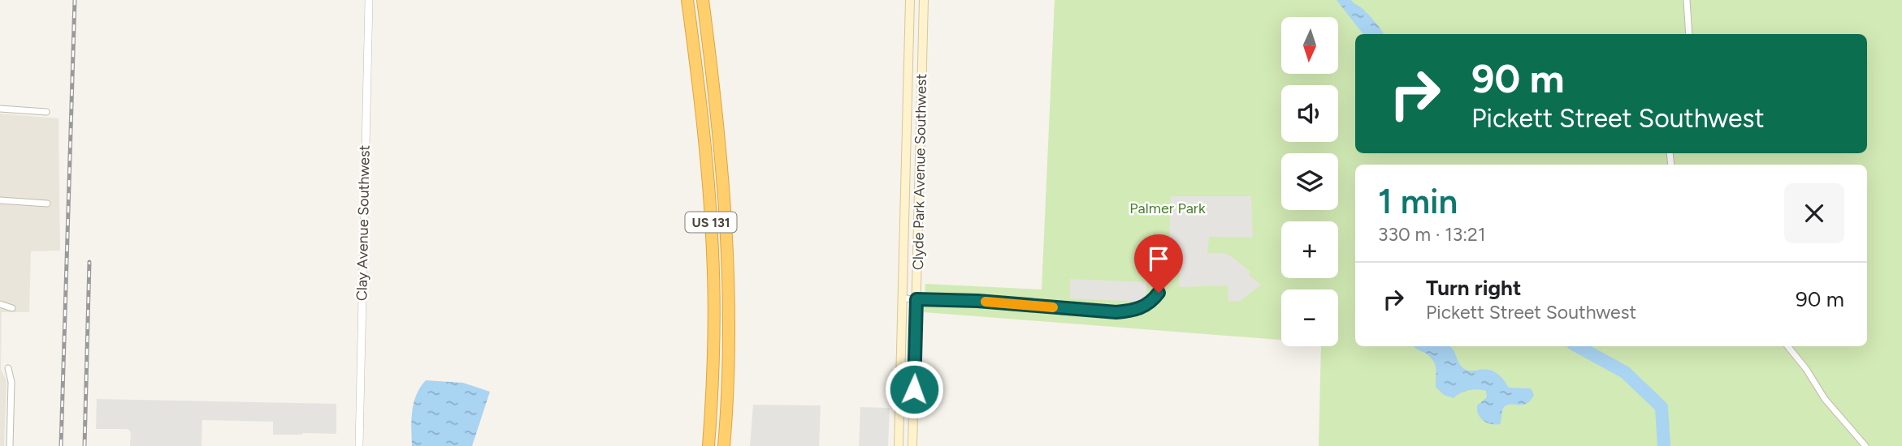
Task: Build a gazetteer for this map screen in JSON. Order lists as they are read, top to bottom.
{
  "streets": {
    "highway": ["US 131"],
    "main road": ["Clyde Park Avenue Southwest"],
    "street": ["Clay Avenue Southwest"]
  },
  "parks": ["Palmer Park"],
  "north": "bottom",
  "page": {
    "map_buttons": ["+", "−"],
    "turn": ["90 m", "Pickett Street Southwest"],
    "heading": ["1 min", "330 m · 13:21"],
    "list": [
      {
        "name": "Turn right",
        "note": "Pickett Street Southwest",
        "value": "90 m"
      }
    ]
  }
}
